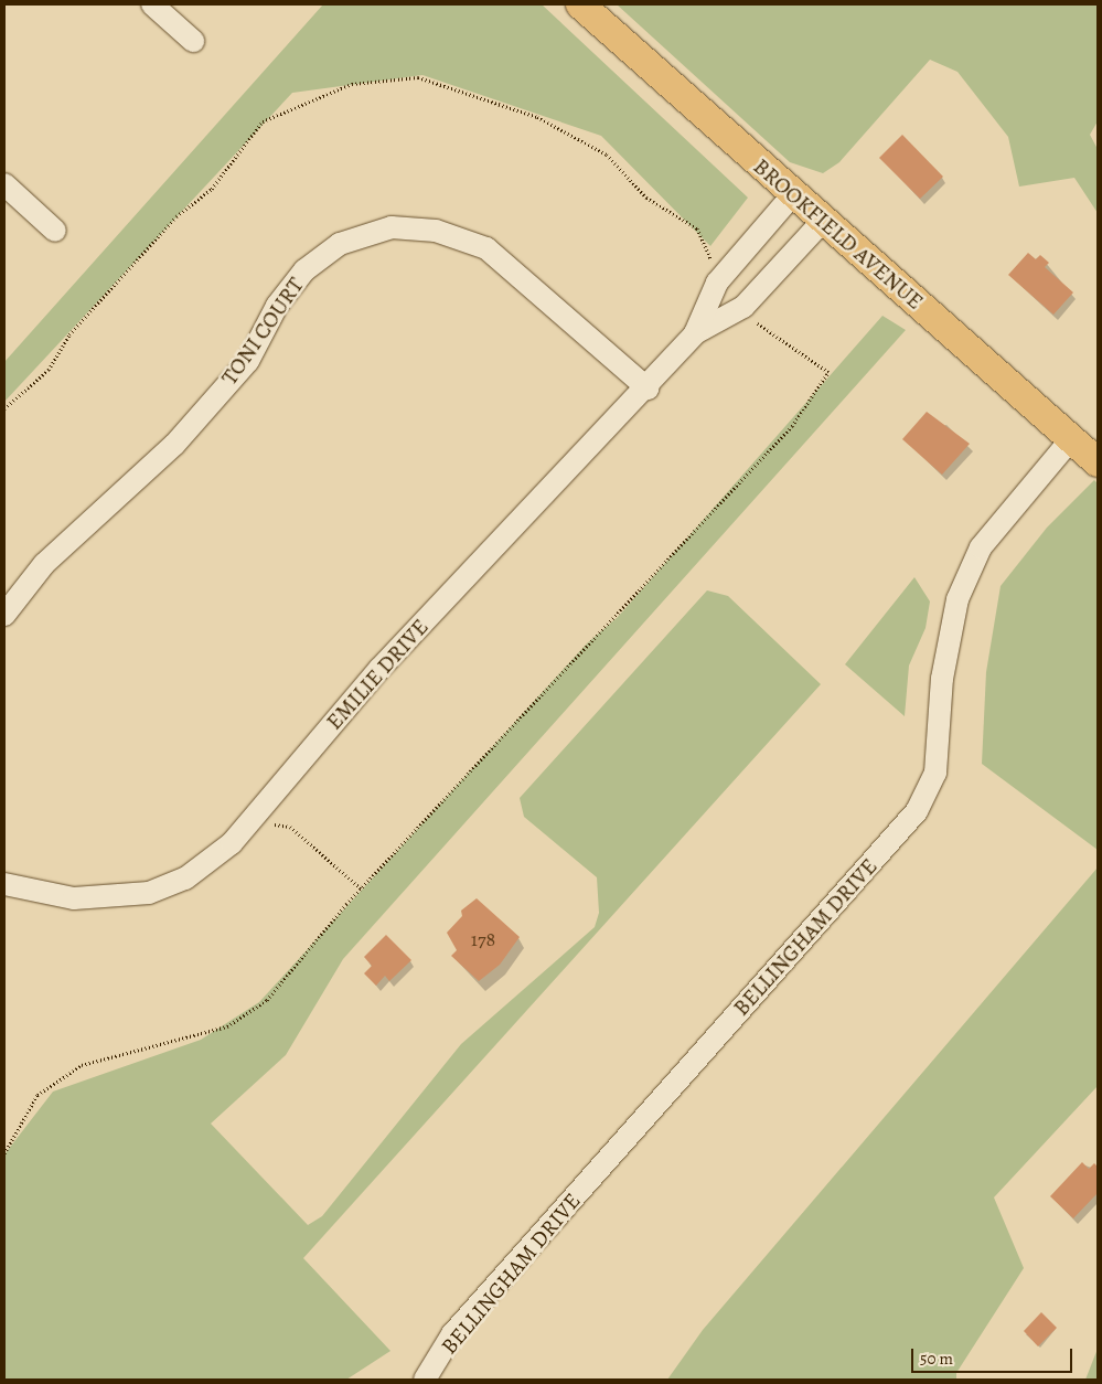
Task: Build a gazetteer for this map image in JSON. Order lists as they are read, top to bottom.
{
  "streets": {
    "main road": ["BROOKFIELD AVENUE"],
    "street": ["TONI COURT", "EMILIE DRIVE", "BELLINGHAM DRIVE"]
  },
  "crossings": [
    ["BROOKFIELD AVENUE", "EMILIE DRIVE"],
    ["BROOKFIELD AVENUE", "BELLINGHAM DRIVE"],
    ["TONI COURT", "EMILIE DRIVE"]
  ],
  "house_numbers": ["178"],
  "scale_bar": "50 m"
}
